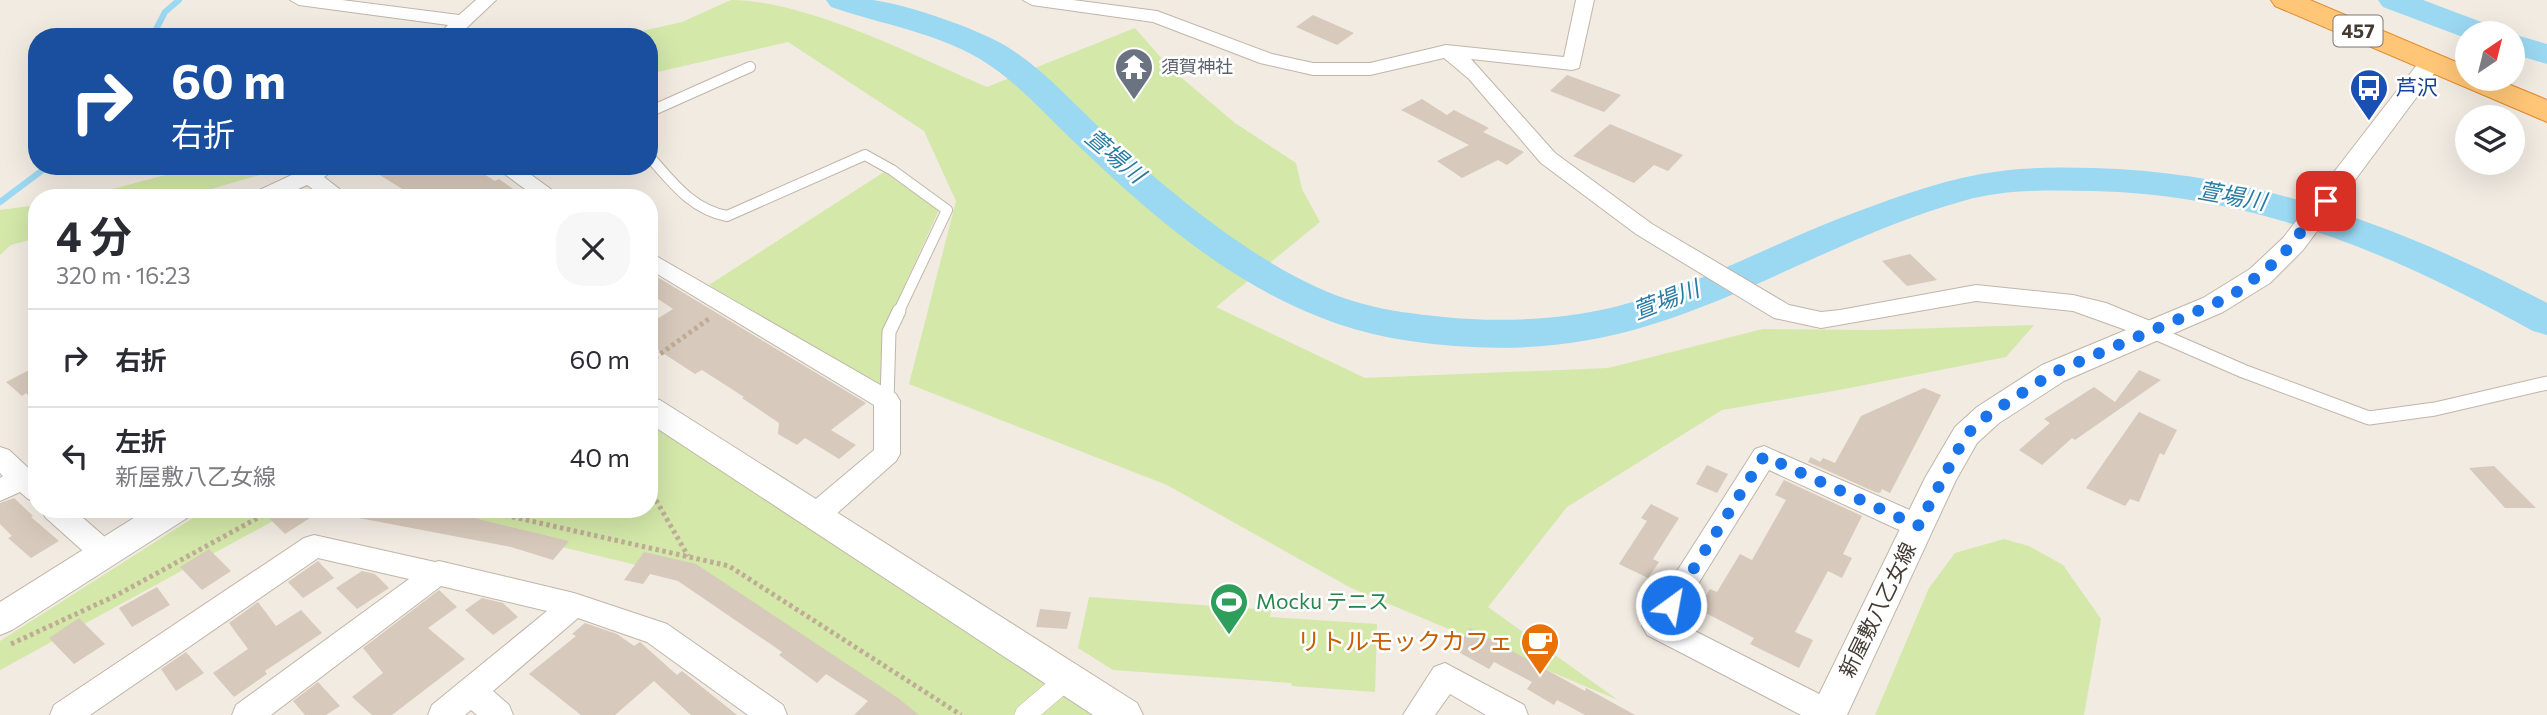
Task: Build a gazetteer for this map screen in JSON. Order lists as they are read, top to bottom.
{
  "streets": {
    "highway": ["457"],
    "street": ["新屋敷八乙女線"]
  },
  "crossings": [
    ["457", "新屋敷八乙女線"]
  ],
  "water": ["萱場川"],
  "places": {
    "temple": ["須賀神社"],
    "bus stop": ["芦沢"],
    "sports": ["Mocku テニス"],
    "cafe": ["リトルモックカフェ"]
  },
  "north": "top right",
  "page": {
    "turn": ["60 m", "右折"],
    "heading": ["4 分", "320 m · 16:23"],
    "list": [
      {
        "name": "右折",
        "value": "60 m"
      },
      {
        "name": "左折",
        "note": "新屋敷八乙女線",
        "value": "40 m"
      }
    ]
  }
}
